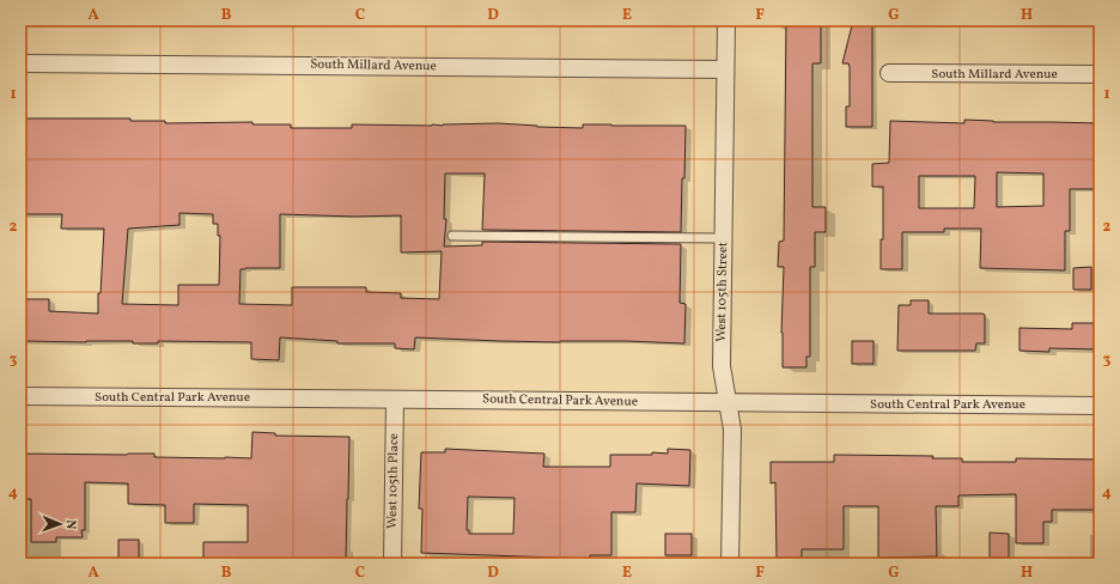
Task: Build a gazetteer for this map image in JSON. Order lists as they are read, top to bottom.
{
  "streets": {
    "street": [
      "South Millard Avenue",
      "West 105th Street",
      "South Central Park Avenue",
      "West 105th Place"
    ]
  },
  "crossings": [
    ["South Millard Avenue", "West 105th Street"],
    ["West 105th Street", "South Central Park Avenue"],
    ["South Central Park Avenue", "West 105th Place"]
  ],
  "north": "right",
  "grid": {
    "columns": [
      "A",
      "B",
      "C",
      "D",
      "E",
      "F",
      "G",
      "H"
    ],
    "rows": [
      "1",
      "2",
      "3",
      "4"
    ]
  }
}
